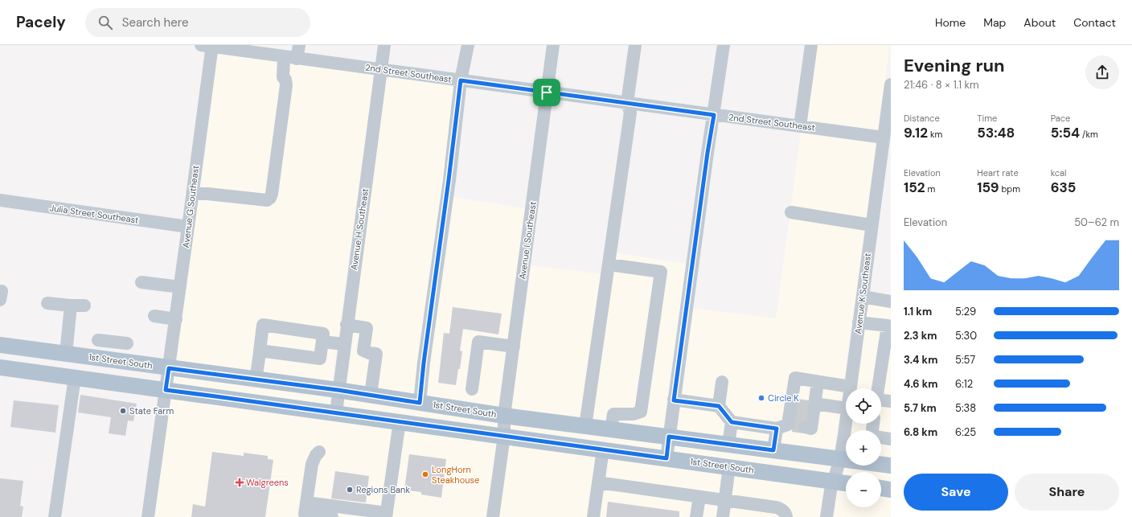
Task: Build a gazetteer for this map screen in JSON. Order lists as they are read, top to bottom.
{
  "streets": {
    "main road": ["1st Street South"],
    "street": [
      "2nd Street Southeast",
      "Avenue G Southeast",
      "Julia Street Southeast",
      "Avenue H Southeast",
      "Avenue I Southeast",
      "Avenue K Southeast"
    ]
  },
  "crossings": [
    ["2nd Street Southeast", "Avenue G Southeast"],
    ["2nd Street Southeast", "Avenue H Southeast"],
    ["2nd Street Southeast", "Avenue I Southeast"],
    ["2nd Street Southeast", "Avenue K Southeast"],
    ["Avenue G Southeast", "Julia Street Southeast"],
    ["Avenue G Southeast", "1st Street South"],
    ["Avenue H Southeast", "1st Street South"],
    ["Avenue I Southeast", "1st Street South"],
    ["Avenue K Southeast", "1st Street South"]
  ],
  "places": {
    "other": [
      "Circle K",
      "State Farm",
      "LongHorn Steakhouse",
      "Regions Bank"
    ],
    "health": ["Walgreens"]
  },
  "page": {
    "header": "Pacely",
    "search": "Search here",
    "nav": [
      "Home",
      "Map",
      "About",
      "Contact"
    ],
    "heading": ["Evening run", "21:46 · 8 × 1.1 km"],
    "stats": [
      ["Distance", "9.12 km"],
      ["Time", "53:48"],
      ["Pace", "5:54 /km"],
      ["Elevation", "152 m"],
      ["Heart rate", "159 bpm"],
      ["kcal", "635"]
    ],
    "chart": ["Elevation", "50–62 m"],
    "list": [
      {
        "name": "1.1 km",
        "note": "5:29"
      },
      {
        "name": "2.3 km",
        "note": "5:30"
      },
      {
        "name": "3.4 km",
        "note": "5:57"
      },
      {
        "name": "4.6 km",
        "note": "6:12"
      },
      {
        "name": "5.7 km",
        "note": "5:38"
      },
      {
        "name": "6.8 km",
        "note": "6:25"
      }
    ],
    "map_buttons": ["+", "−"],
    "buttons": ["Save", "Share"]
  }
}
